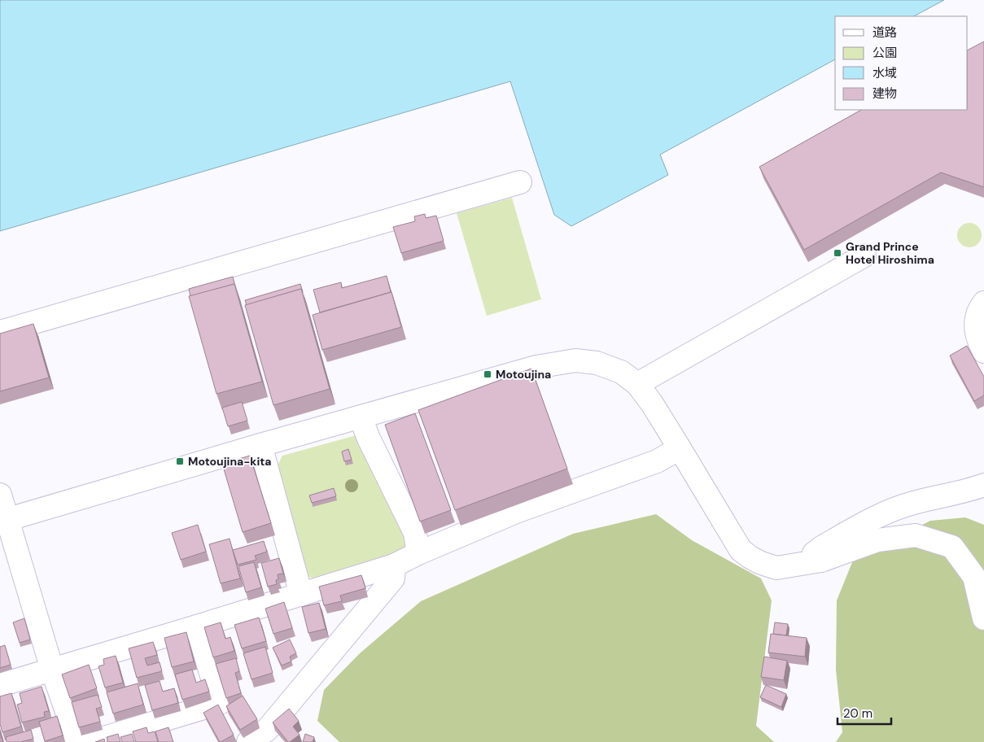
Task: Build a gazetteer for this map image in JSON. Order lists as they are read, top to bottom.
{
  "places": {
    "transit": ["Grand Prince Hotel Hiroshima", "Motoujina", "Motoujina-kita"]
  },
  "legend": [
    "道路",
    "公園",
    "水域",
    "建物"
  ],
  "scale_bar": "20 m"
}
